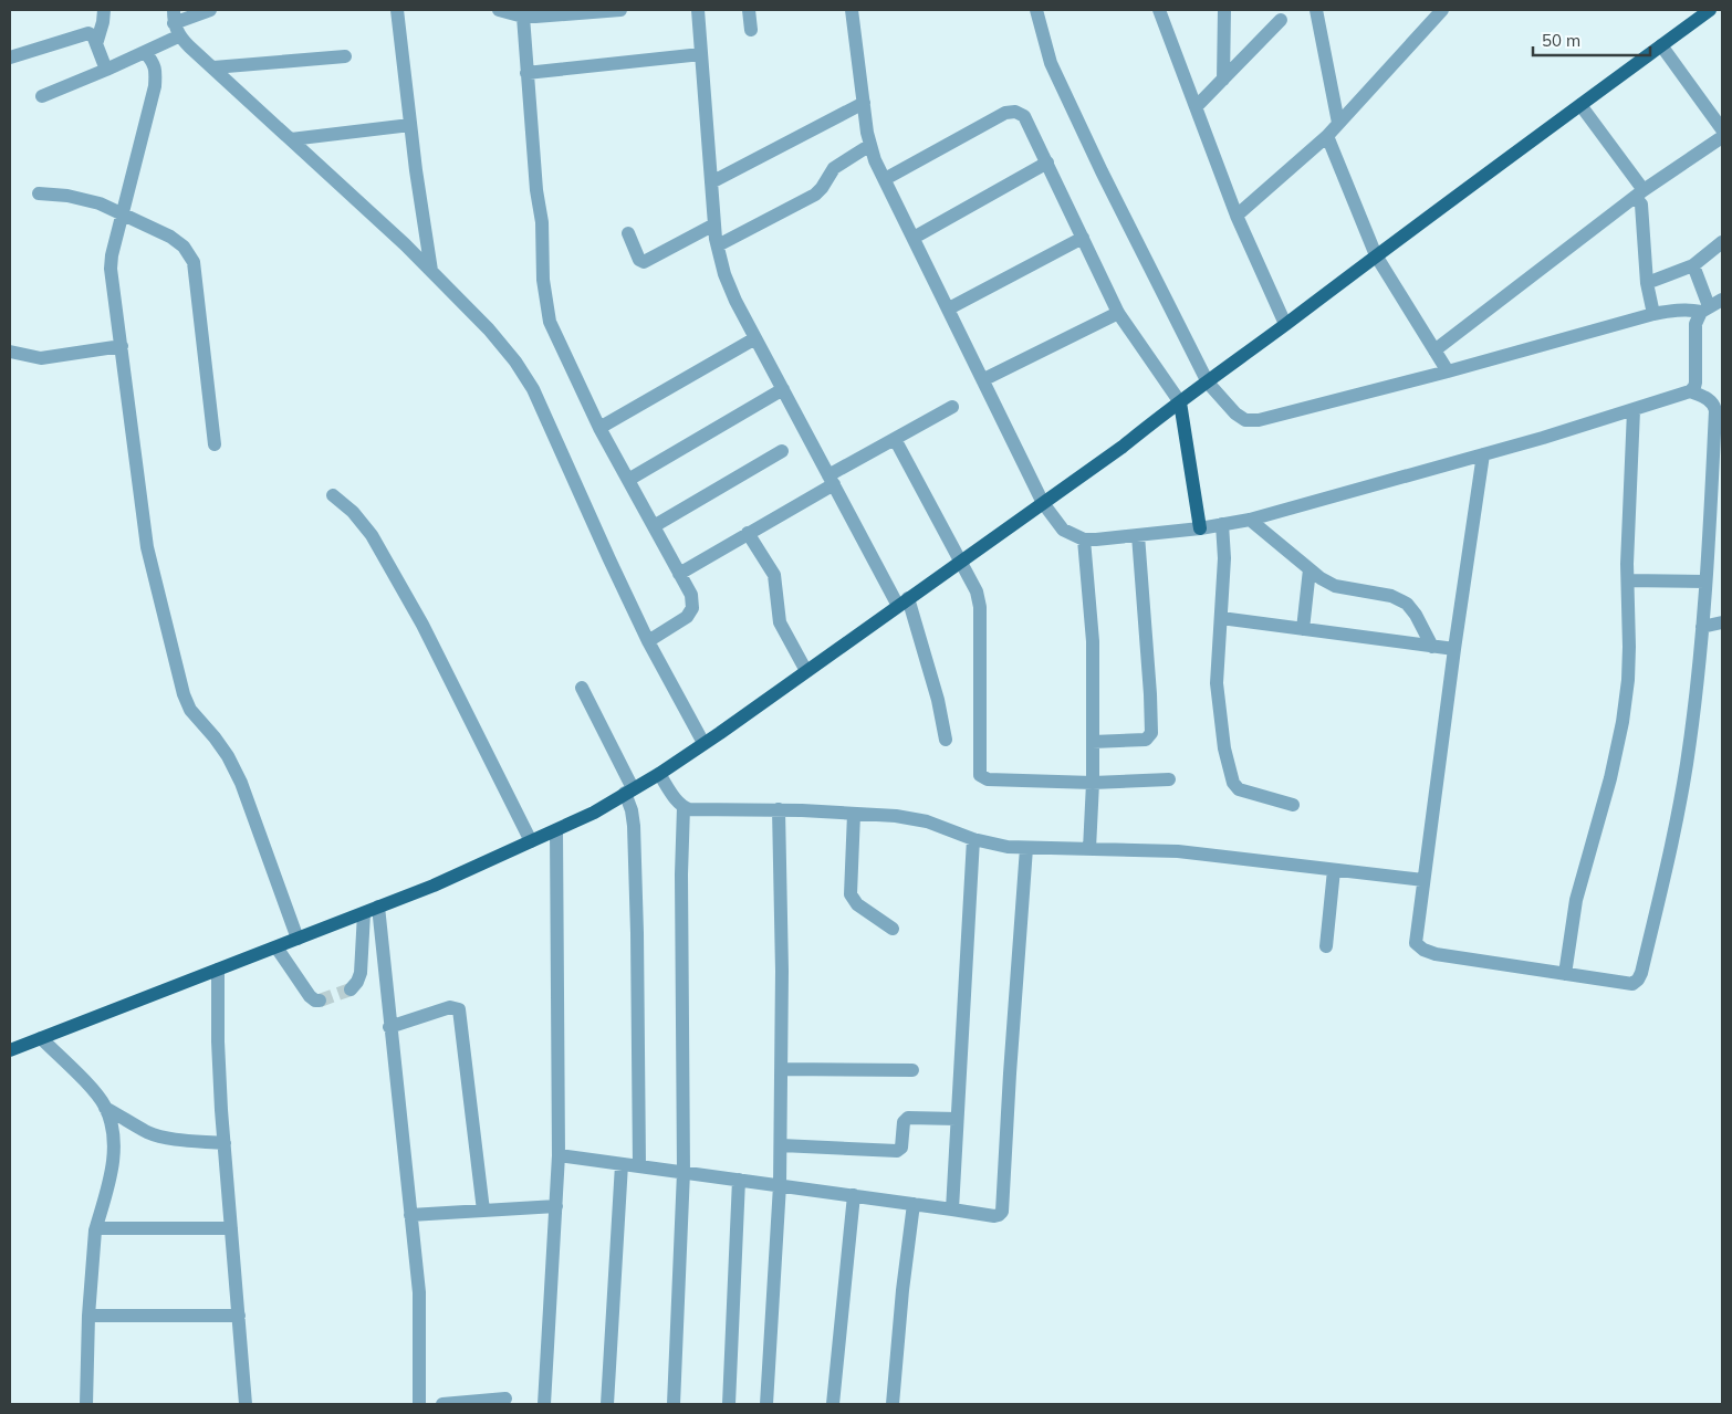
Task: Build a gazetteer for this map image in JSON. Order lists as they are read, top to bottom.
{
  "scale_bar": "50 m"
}
